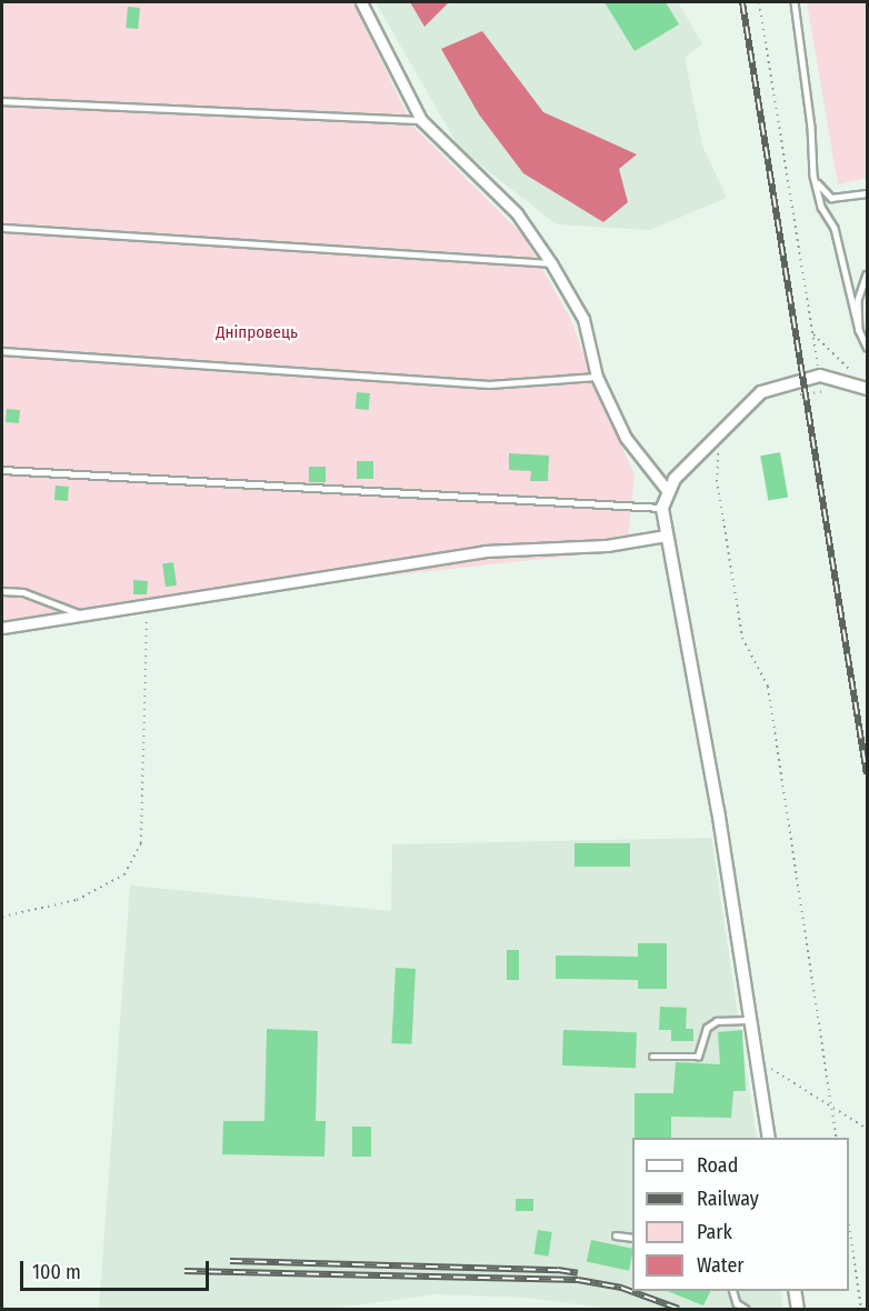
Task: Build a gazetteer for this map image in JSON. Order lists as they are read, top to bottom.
{
  "parks": ["Дніпровець"],
  "legend": [
    "Road",
    "Railway",
    "Park",
    "Water"
  ],
  "scale_bar": "100 m"
}
